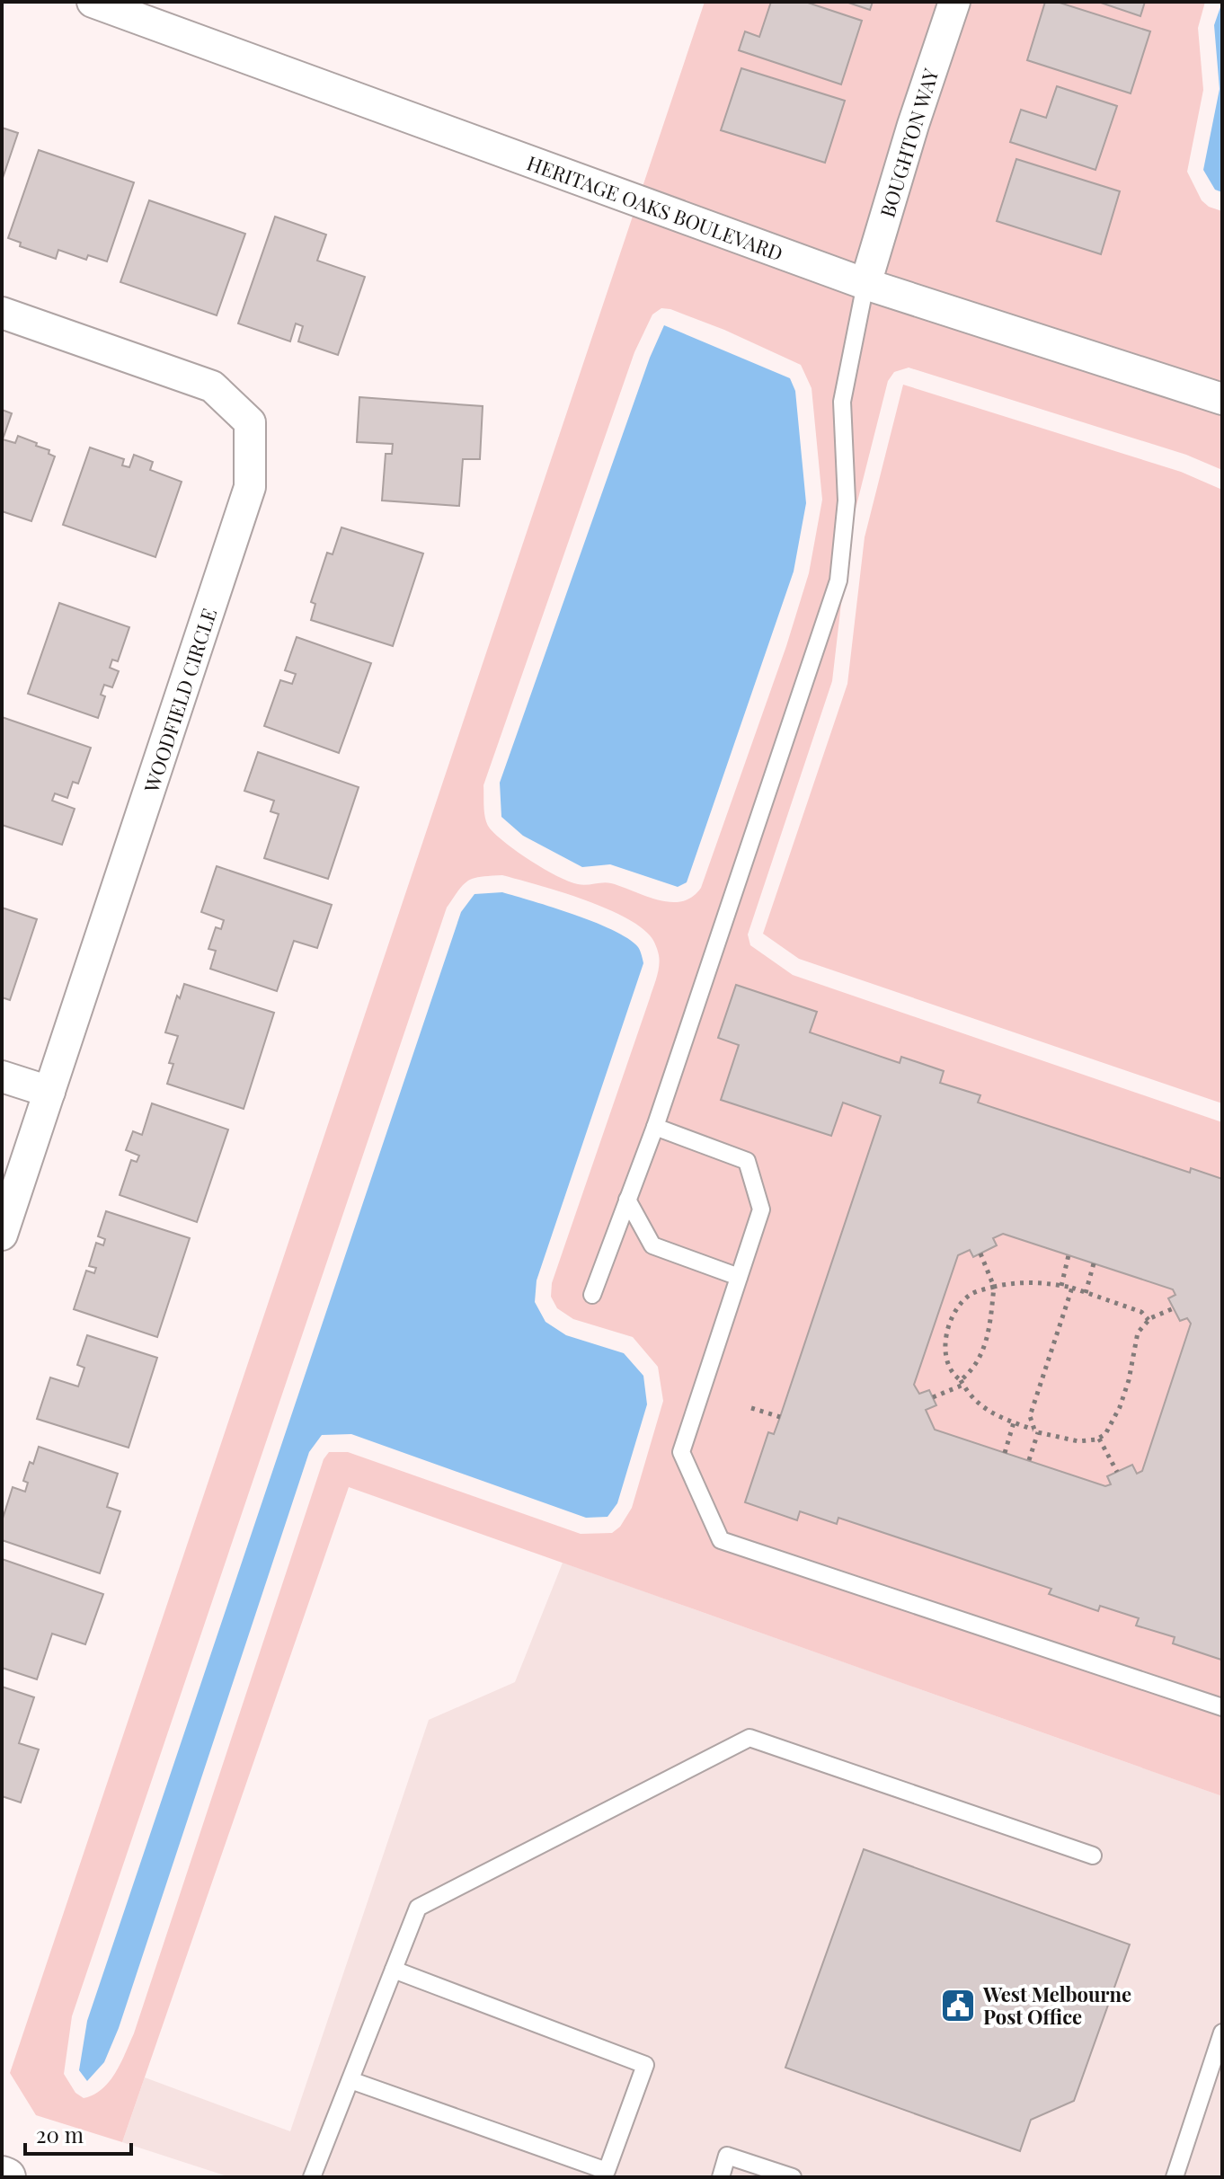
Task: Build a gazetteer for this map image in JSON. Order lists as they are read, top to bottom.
{
  "streets": {
    "street": ["BOUGHTON WAY", "HERITAGE OAKS BOULEVARD", "WOODFIELD CIRCLE"]
  },
  "crossings": [
    ["BOUGHTON WAY", "HERITAGE OAKS BOULEVARD"]
  ],
  "places": {
    "public building": ["West Melbourne Post Office"]
  },
  "scale_bar": "20 m"
}
